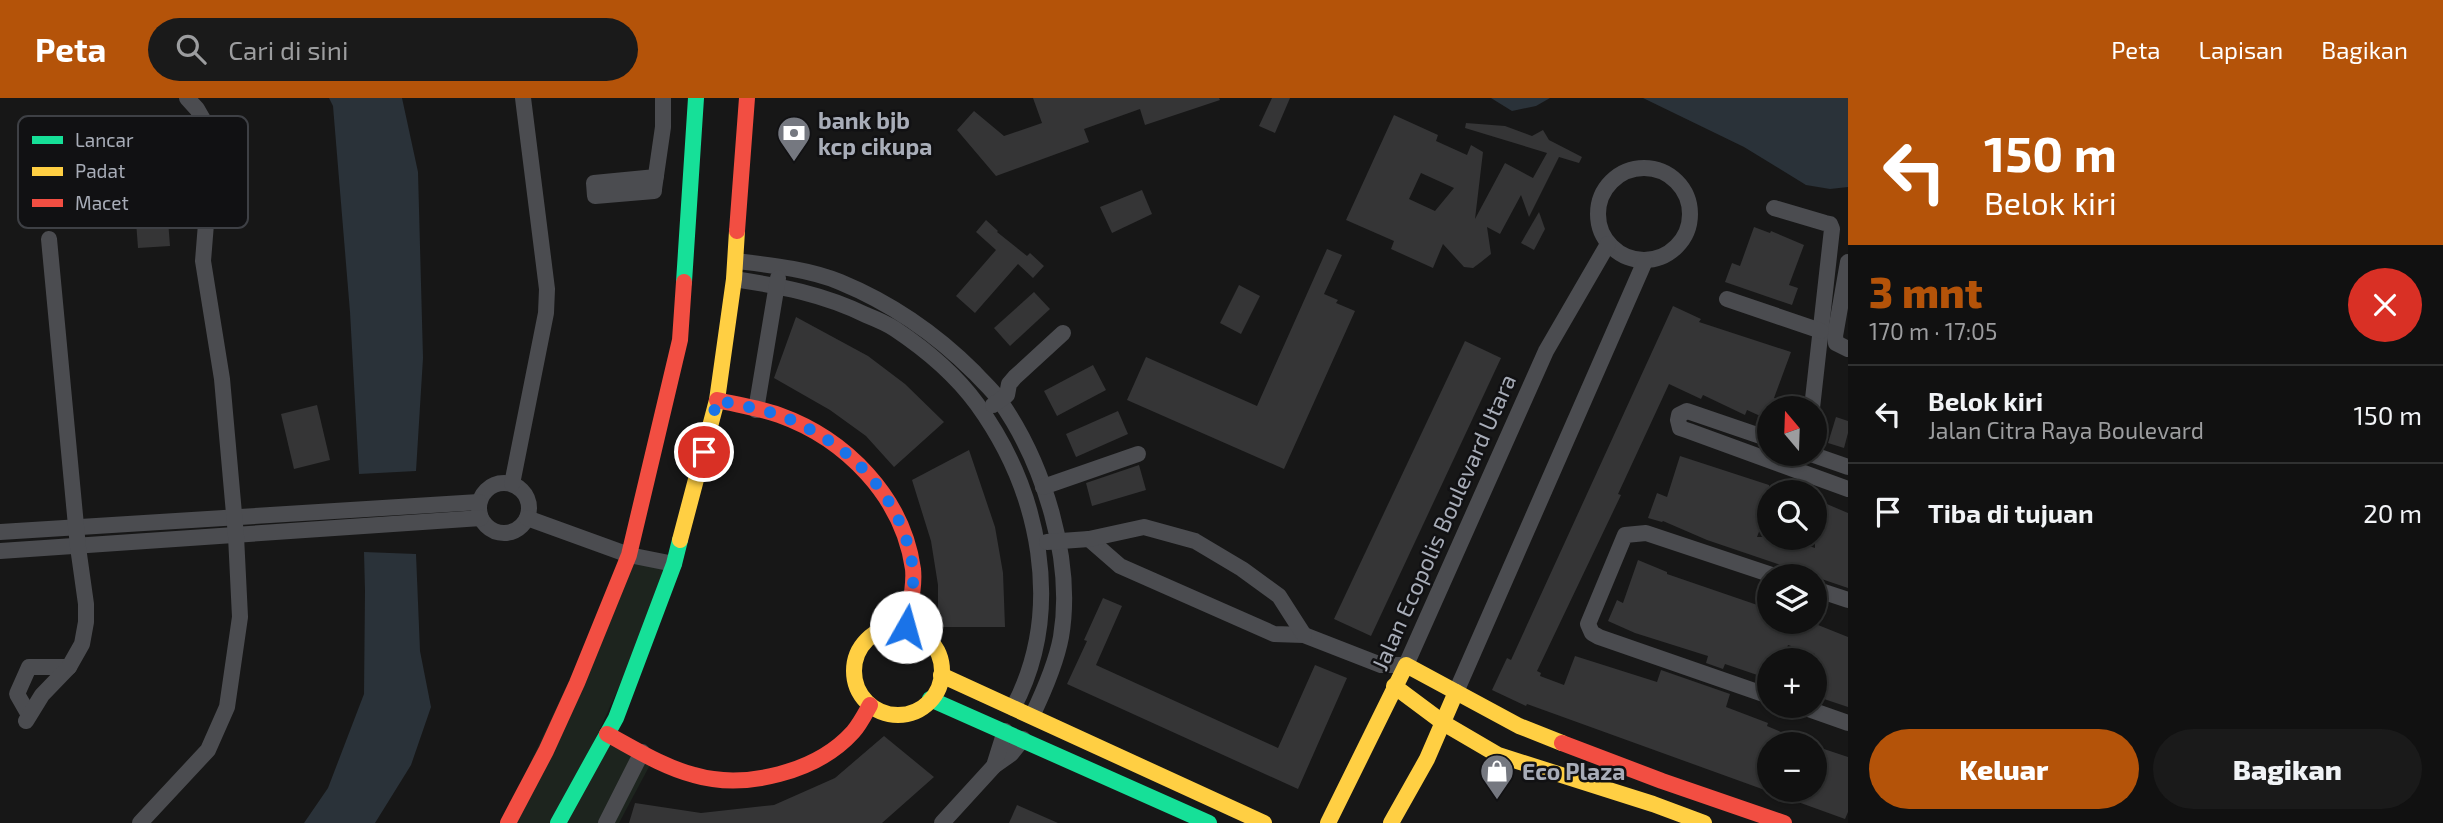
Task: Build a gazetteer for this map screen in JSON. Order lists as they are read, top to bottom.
{
  "streets": {
    "street": ["Jalan Ecopolis Boulevard Utara"]
  },
  "places": {
    "bank": ["bank bjb kcp cikupa"],
    "shop": ["Eco Plaza"]
  },
  "legend": ["Lancar", "Padat", "Macet"],
  "north": "top",
  "page": {
    "header": "Peta",
    "search": "Cari di sini",
    "nav": ["Peta", "Lapisan", "Bagikan"],
    "turn": ["150 m", "Belok kiri"],
    "heading": ["3 mnt", "170 m · 17:05"],
    "list": [
      {
        "name": "Belok kiri",
        "note": "Jalan Citra Raya Boulevard",
        "value": "150 m"
      },
      {
        "name": "Tiba di tujuan",
        "value": "20 m"
      }
    ],
    "map_buttons": ["+", "−"],
    "buttons": ["Keluar", "Bagikan"]
  }
}
